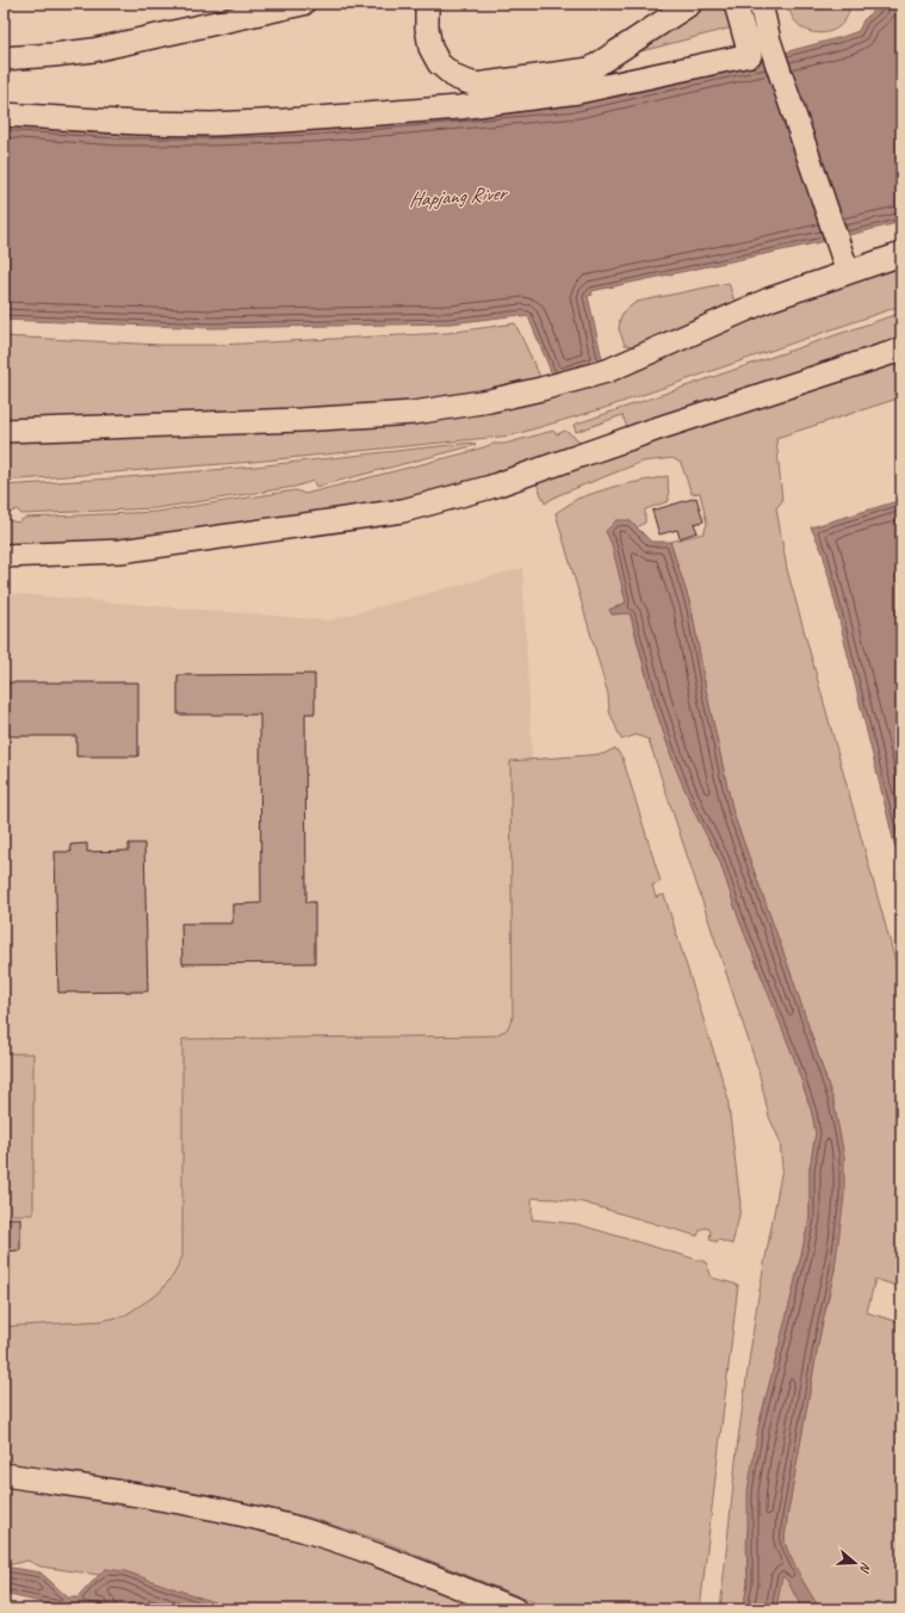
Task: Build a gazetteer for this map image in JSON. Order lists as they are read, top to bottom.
{
  "water": ["Hapjang River"],
  "north": "right"
}
